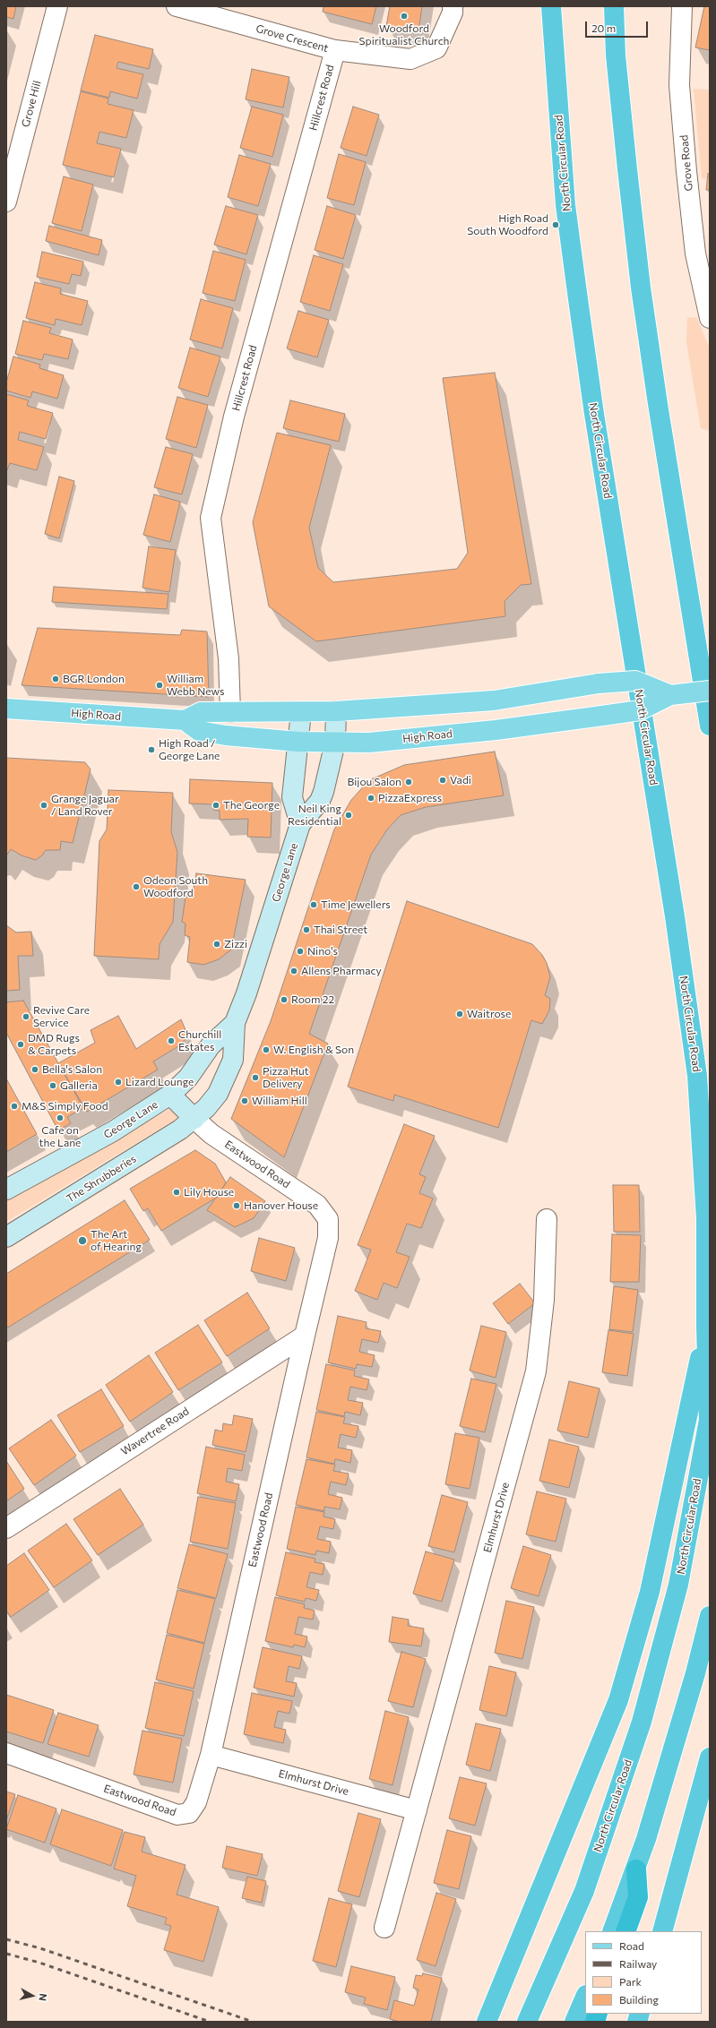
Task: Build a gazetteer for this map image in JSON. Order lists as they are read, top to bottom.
{
  "streets": {
    "highway": ["North Circular Road"],
    "main road": ["High Road", "George Lane", "The Shrubberies"],
    "street": [
      "Grove Crescent",
      "Hillcrest Road",
      "Grove Hill",
      "Grove Road",
      "Eastwood Road",
      "Wavertree Road",
      "Elmhurst Drive"
    ]
  },
  "crossings": [
    ["Grove Crescent", "Hillcrest Road"],
    ["Hillcrest Road", "High Road"],
    ["High Road", "George Lane"],
    ["George Lane", "Eastwood Road"],
    ["George Lane", "The Shrubberies"],
    ["Eastwood Road", "The Shrubberies"],
    ["Eastwood Road", "Wavertree Road"],
    ["Eastwood Road", "Elmhurst Drive"]
  ],
  "places": [
    "Woodford Spiritualist Church",
    "High Road South Woodford",
    "BGR London",
    "William Webb News",
    "High Road / George Lane",
    "Vadi",
    "Bijou Salon",
    "PizzaExpress",
    "Grange Jaguar / Land Rover",
    "The George",
    "Neil King Residential",
    "Odeon South Woodford",
    "Time Jewellers",
    "Thai Street",
    "Zizzi",
    "Nino's",
    "Allens Pharmacy",
    "Room 22",
    "Waitrose",
    "Revive Care Service",
    "Churchill Estates",
    "DMD Rugs & Carpets",
    "W. English & Son",
    "Bella's Salon",
    "Pizza Hut Delivery",
    "Lizard Lounge",
    "Galleria",
    "William Hill",
    "M&S Simply Food",
    "Cafe on the Lane",
    "Lily House",
    "Hanover House",
    "The Art of Hearing"
  ],
  "legend": [
    "Road",
    "Railway",
    "Park",
    "Building"
  ],
  "scale_bar": "20 m",
  "north": "right"
}
